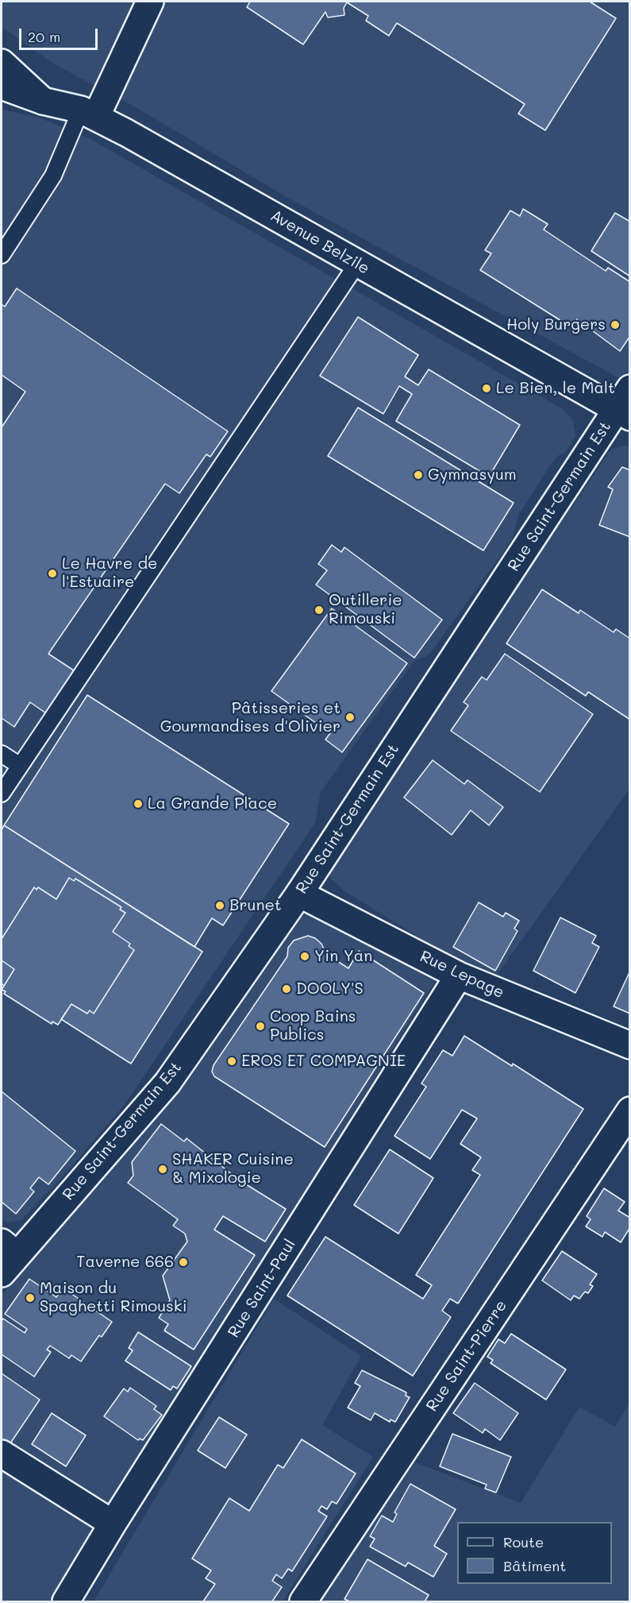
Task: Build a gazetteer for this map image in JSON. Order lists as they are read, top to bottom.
{
  "streets": {
    "street": [
      "Avenue Belzile",
      "Rue Saint-Germain Est",
      "Rue Lepage",
      "Rue Saint-Paul",
      "Rue Saint-Pierre"
    ]
  },
  "crossings": [
    ["Avenue Belzile", "Rue Saint-Germain Est"],
    ["Rue Saint-Germain Est", "Rue Lepage"],
    ["Rue Lepage", "Rue Saint-Paul"]
  ],
  "places": [
    "Holy Burgers",
    "Le Bien, le Malt",
    "Gymnasyum",
    "Le Havre de l'Estuaire",
    "Outillerie Rimouski",
    "Pâtisseries et Gourmandises d'Olivier",
    "La Grande Place",
    "Brunet",
    "Yin Yan",
    "DOOLY'S",
    "Coop Bains Publics",
    "EROS ET COMPAGNIE",
    "SHAKER Cuisine & Mixologie",
    "Taverne 666",
    "Maison du Spaghetti Rimouski"
  ],
  "legend": ["Route", "Bâtiment"],
  "scale_bar": "20 m"
}
